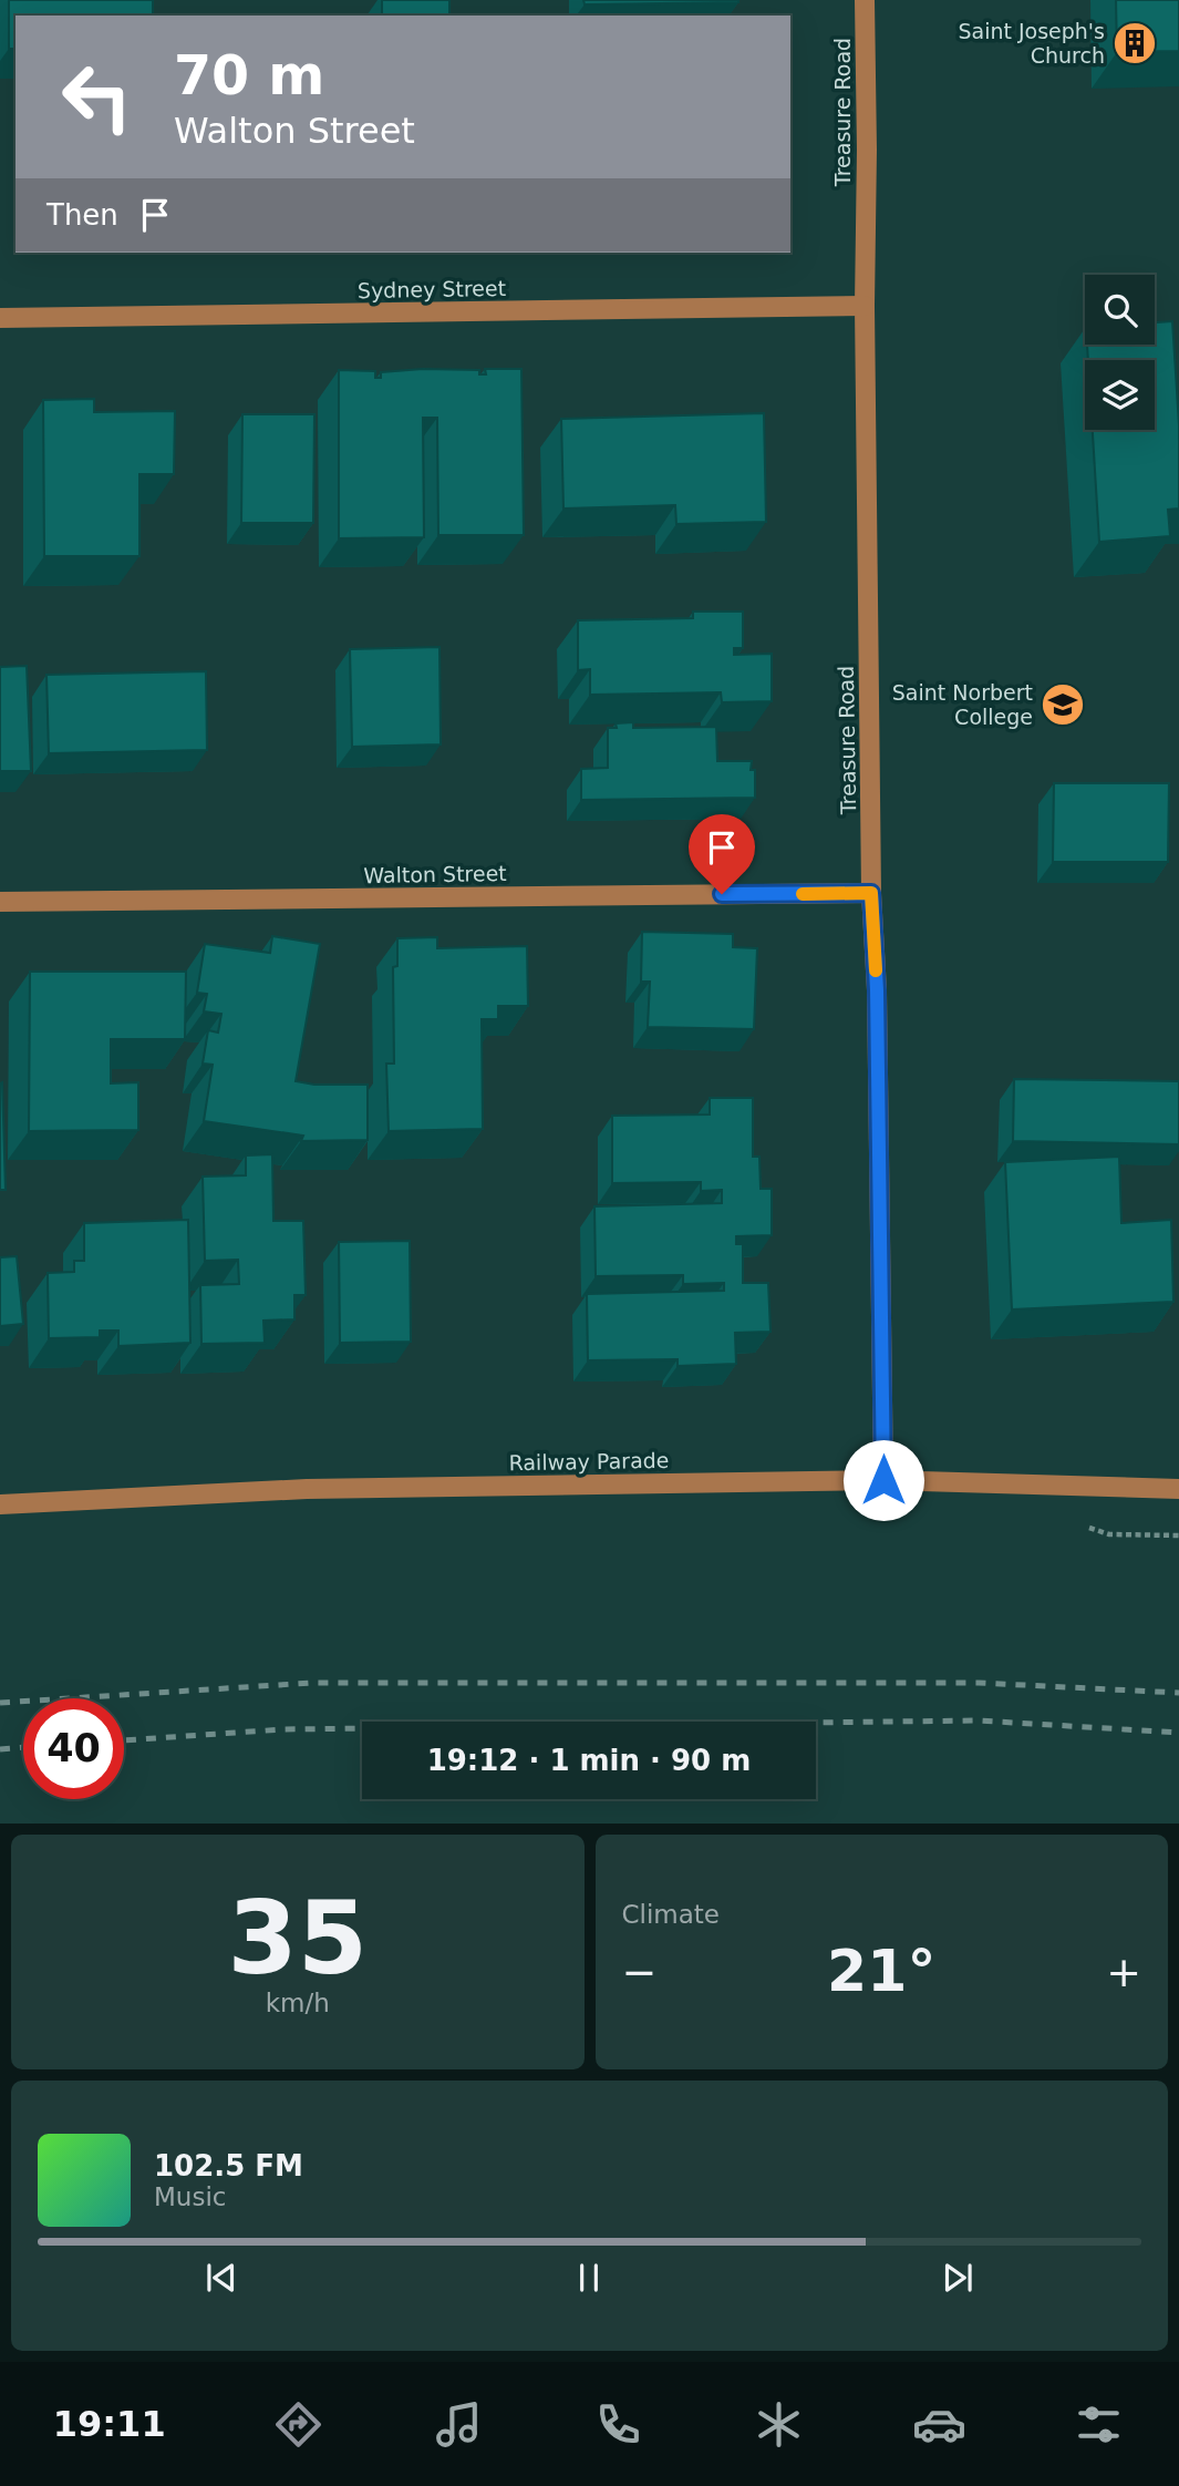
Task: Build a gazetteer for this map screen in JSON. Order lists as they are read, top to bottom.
{
  "streets": {
    "street": [
      "Treasure Road",
      "Sydney Street",
      "Walton Street",
      "Railway Parade"
    ]
  },
  "crossings": [
    ["Treasure Road", "Sydney Street"],
    ["Treasure Road", "Walton Street"],
    ["Treasure Road", "Railway Parade"]
  ],
  "places": {
    "building": ["Saint Joseph's Church"],
    "school or university": ["Saint Norbert College"]
  },
  "page": {
    "turn": ["70 m", "Walton Street"],
    "then": "Then",
    "limit": "40",
    "trip": "19:12 · 1 min · 90 m",
    "tile": [
      ["35", "km/h"],
      "Climate"
    ],
    "heat": ["−", "21°", "+"],
    "song": ["102.5 FM", "Music"],
    "tabs": "19:11"
  }
}
